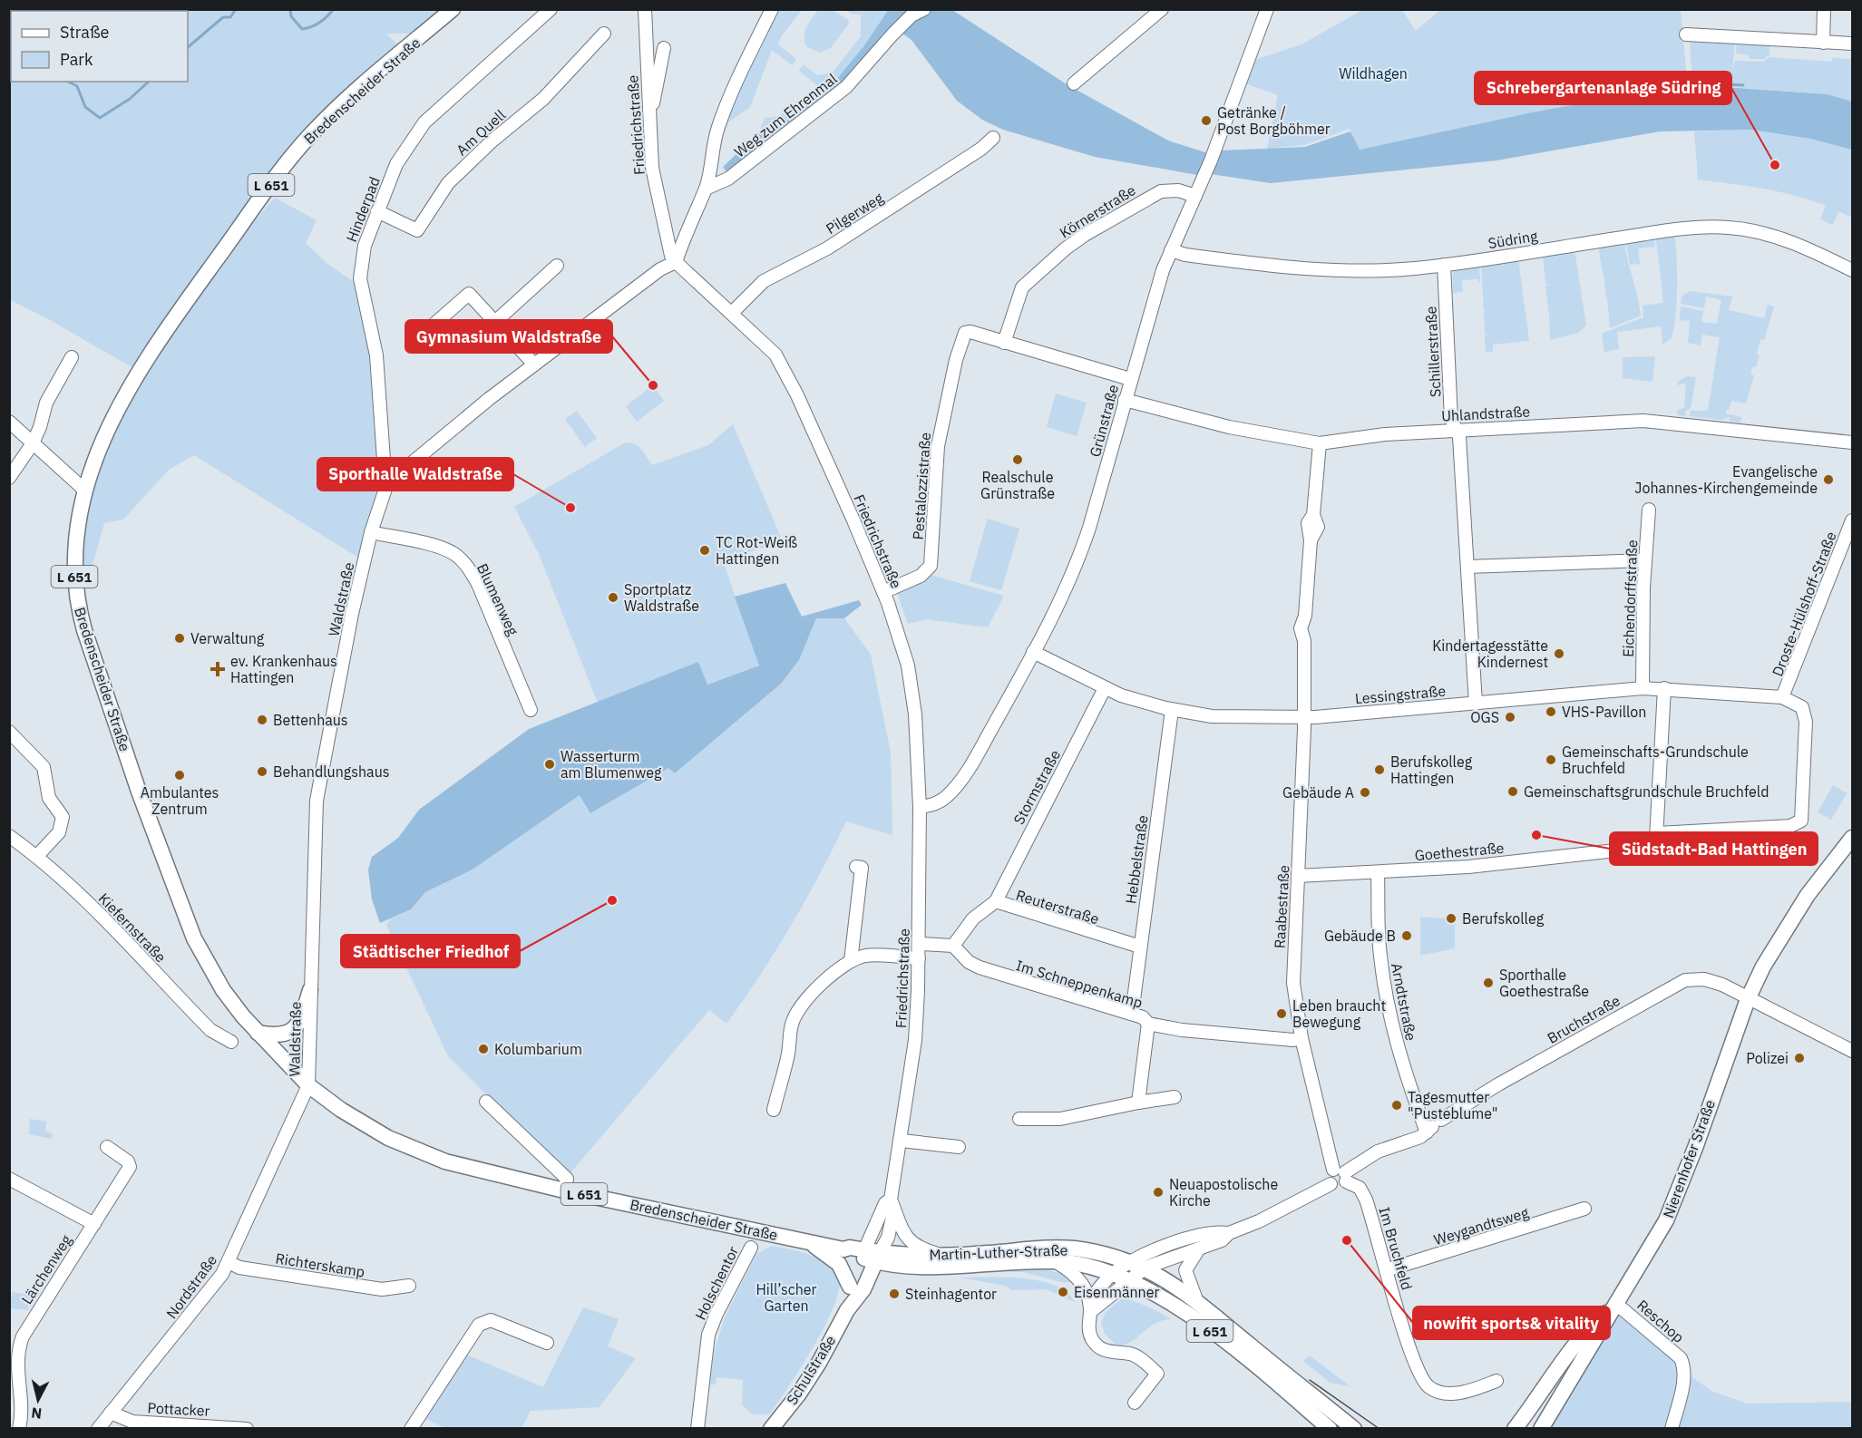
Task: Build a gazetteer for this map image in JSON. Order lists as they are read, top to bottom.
{
  "streets": {
    "main road": [
      "Bredenscheider Straße",
      "L 651",
      "Nierenhofer Straße",
      "Martin-Luther-Straße",
      "Schulstraße"
    ],
    "street": [
      "Weg zum Ehrenmal",
      "Friedrichstraße",
      "Am Quell",
      "Hinderpad",
      "Körnerstraße",
      "Pilgerweg",
      "Südring",
      "Schillerstraße",
      "Uhlandstraße",
      "Grünstraße",
      "Pestalozzistraße",
      "Eichendorffstraße",
      "Waldstraße",
      "Blumenweg",
      "Droste-Hülshoff-Straße",
      "Lessingstraße",
      "Stormstraße",
      "Goethestraße",
      "Hebbelstraße",
      "Reuterstraße",
      "Raabestraße",
      "Kiefernstraße",
      "Im Schneppenkamp",
      "Arndtstraße",
      "Bruchstraße",
      "Weygandtsweg",
      "Im Bruchfeld",
      "Richterskamp",
      "Lärchenweg",
      "Holschentor",
      "Nordstraße",
      "Reschop",
      "Pottacker"
    ]
  },
  "crossings": [
    ["Bredenscheider Straße", "Friedrichstraße"],
    ["Bredenscheider Straße", "Waldstraße"],
    ["Bredenscheider Straße", "Martin-Luther-Straße"],
    ["Bredenscheider Straße", "Nordstraße"],
    ["Bredenscheider Straße", "Schulstraße"],
    ["Friedrichstraße", "Pilgerweg"],
    ["Friedrichstraße", "Grünstraße"],
    ["Friedrichstraße", "Pestalozzistraße"],
    ["Friedrichstraße", "Martin-Luther-Straße"],
    ["Friedrichstraße", "Schulstraße"],
    ["Am Quell", "Hinderpad"],
    ["Hinderpad", "Waldstraße"],
    ["Körnerstraße", "Grünstraße"],
    ["Körnerstraße", "Pestalozzistraße"],
    ["Südring", "Schillerstraße"],
    ["Südring", "Grünstraße"],
    ["Schillerstraße", "Uhlandstraße"],
    ["Schillerstraße", "Lessingstraße"],
    ["Uhlandstraße", "Grünstraße"],
    ["Uhlandstraße", "Raabestraße"],
    ["Grünstraße", "Lessingstraße"],
    ["Eichendorffstraße", "Lessingstraße"],
    ["Waldstraße", "Blumenweg"],
    ["Waldstraße", "Nordstraße"],
    ["Droste-Hülshoff-Straße", "Lessingstraße"],
    ["Lessingstraße", "Stormstraße"],
    ["Lessingstraße", "Hebbelstraße"],
    ["Lessingstraße", "Raabestraße"],
    ["Stormstraße", "Reuterstraße"],
    ["Goethestraße", "Raabestraße"],
    ["Goethestraße", "Arndtstraße"],
    ["Hebbelstraße", "Reuterstraße"],
    ["Hebbelstraße", "Im Schneppenkamp"],
    ["Reuterstraße", "Im Schneppenkamp"],
    ["Raabestraße", "Im Schneppenkamp"],
    ["Raabestraße", "Bruchstraße"],
    ["Raabestraße", "Im Bruchfeld"],
    ["Arndtstraße", "Bruchstraße"],
    ["Bruchstraße", "Nierenhofer Straße"],
    ["Bruchstraße", "Im Bruchfeld"],
    ["Nierenhofer Straße", "Reschop"],
    ["Weygandtsweg", "Im Bruchfeld"],
    ["Martin-Luther-Straße", "Schulstraße"],
    ["Richterskamp", "Nordstraße"],
    ["Nordstraße", "Pottacker"]
  ],
  "parks": ["Wildhagen", "Hill’scher Garten"],
  "places": {
    "other": [
      "Getränke / Post Borgböhmer",
      "Schrebergartenanlage Südring",
      "Gymnasium Waldstraße",
      "Realschule Grünstraße",
      "Evangelische Johannes-Kirchengemeinde",
      "Sporthalle Waldstraße",
      "TC Rot-Weiß Hattingen",
      "Sportplatz Waldstraße",
      "Verwaltung",
      "Kindertagesstätte Kindernest",
      "VHS-Pavillon",
      "OGS",
      "Bettenhaus",
      "Gemeinschafts-Grundschule Bruchfeld",
      "Wasserturm am Blumenweg",
      "Berufskolleg Hattingen",
      "Behandlungshaus",
      "Ambulantes Zentrum",
      "Gemeinschaftsgrundschule Bruchfeld",
      "Gebäude A",
      "Südstadt-Bad Hattingen",
      "Städtischer Friedhof",
      "Berufskolleg",
      "Gebäude B",
      "Sporthalle Goethestraße",
      "Leben braucht Bewegung",
      "Kolumbarium",
      "Polizei",
      "Tagesmutter \"Pusteblume\"",
      "Neuapostolische Kirche",
      "nowifit sports& vitality",
      "Eisenmänner",
      "Steinhagentor"
    ],
    "health": ["ev. Krankenhaus Hattingen"]
  },
  "legend": ["Straße", "Park"],
  "north": "bottom"
}
